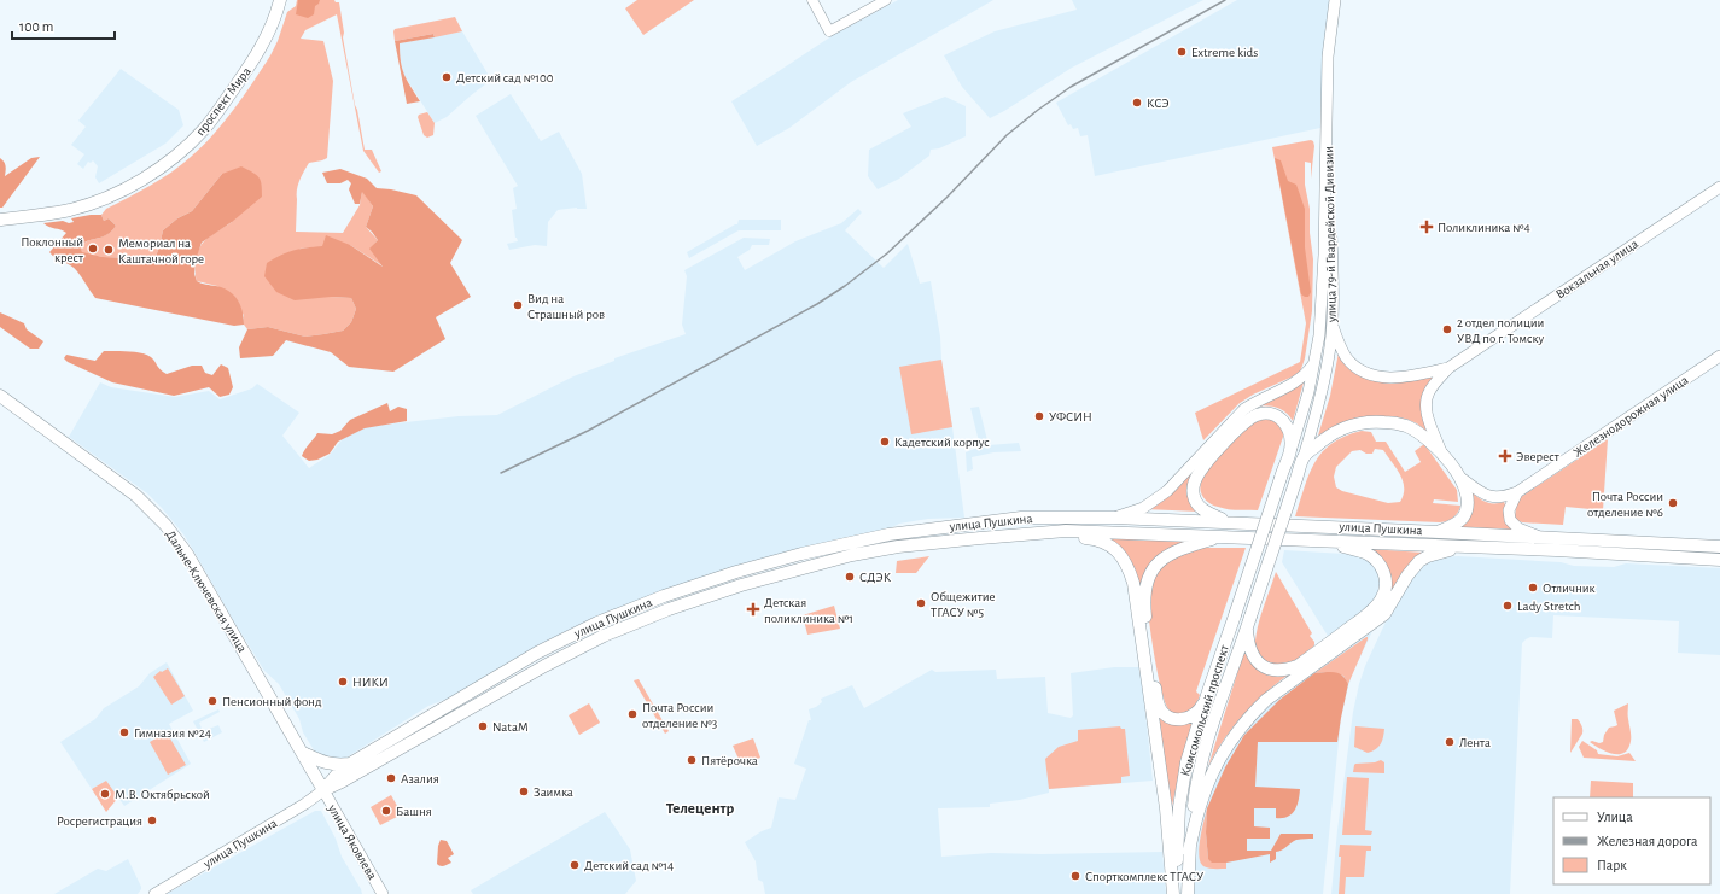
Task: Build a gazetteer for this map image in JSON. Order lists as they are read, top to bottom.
{
  "streets": {
    "main road": [
      "проспект Мира",
      "улица 79-й Гвардейской Дивизии",
      "Вокзальная улица",
      "Железнодорожная улица",
      "улица Пушкина",
      "Дальне-Ключевская улица",
      "Комсомольский проспект",
      "улица Яковлева"
    ]
  },
  "crossings": [
    ["улица 79-й Гвардейской Дивизии", "Вокзальная улица"],
    ["улица 79-й Гвардейской Дивизии", "Комсомольский проспект"],
    ["улица Пушкина", "Дальне-Ключевская улица"],
    ["улица Пушкина", "улица Яковлева"],
    ["Дальне-Ключевская улица", "улица Яковлева"]
  ],
  "districts": ["Телецентр"],
  "places": {
    "other": [
      "Extreme kids",
      "Детский сад №100",
      "КСЭ",
      "Поклонный крест",
      "Мемориал на Каштачной горе",
      "Вид на Страшный ров",
      "2 отдел полиции УВД по г. Томску",
      "УФСИН",
      "Кадетский корпус",
      "Почта России отделение №6",
      "СДЭК",
      "Отличник",
      "Общежитие ТГАСУ №5",
      "Lady Stretch",
      "НИКИ",
      "Пенсионный фонд",
      "Почта России отделение №3",
      "NataM",
      "Гимназия №24",
      "Лента",
      "Пятёрочка",
      "Азалия",
      "Заимка",
      "М.В. Октябрьской",
      "Башня",
      "Росрегистрация",
      "Детский сад №14",
      "Спорткомплекс ТГАСУ"
    ],
    "health": ["Поликлиника №4", "Эверест", "Детская поликлиника №1"]
  },
  "legend": ["Улица", "Железная дорога", "Парк"],
  "scale_bar": "100 m"
}
